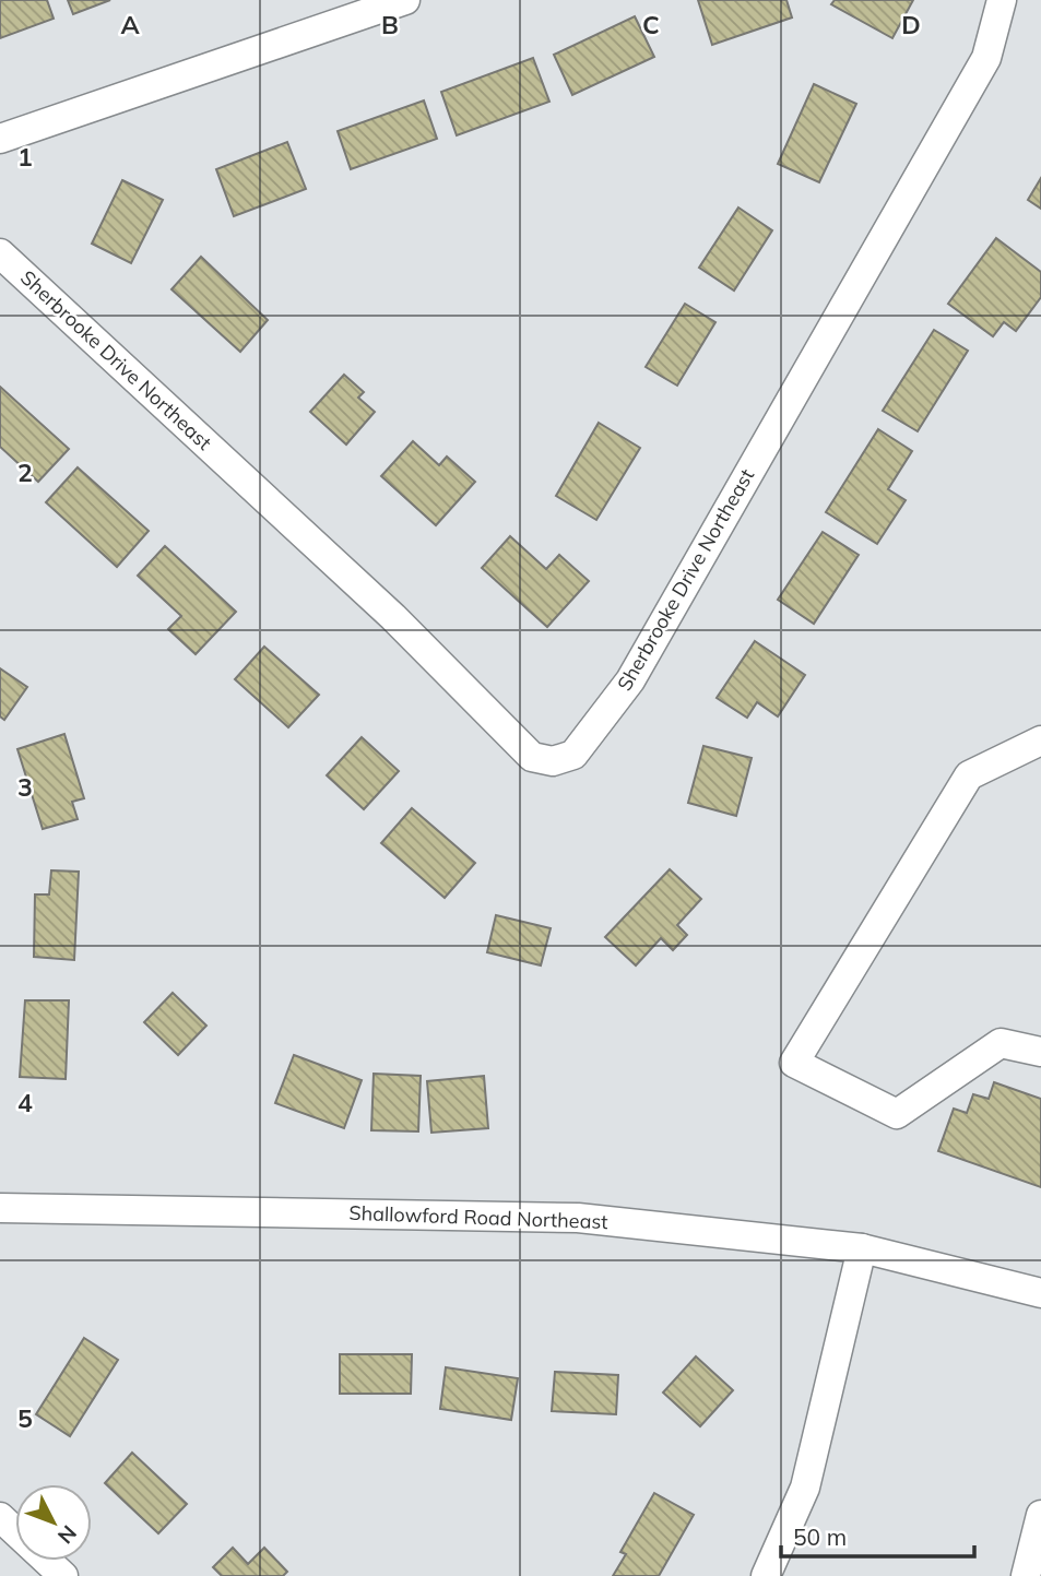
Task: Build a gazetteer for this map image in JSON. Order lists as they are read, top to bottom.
{
  "streets": {
    "street": ["Sherbrooke Drive Northeast", "Shallowford Road Northeast"]
  },
  "scale_bar": "50 m",
  "north": "bottom right",
  "grid": {
    "columns": [
      "A",
      "B",
      "C",
      "D"
    ],
    "rows": [
      "1",
      "2",
      "3",
      "4",
      "5"
    ]
  }
}
